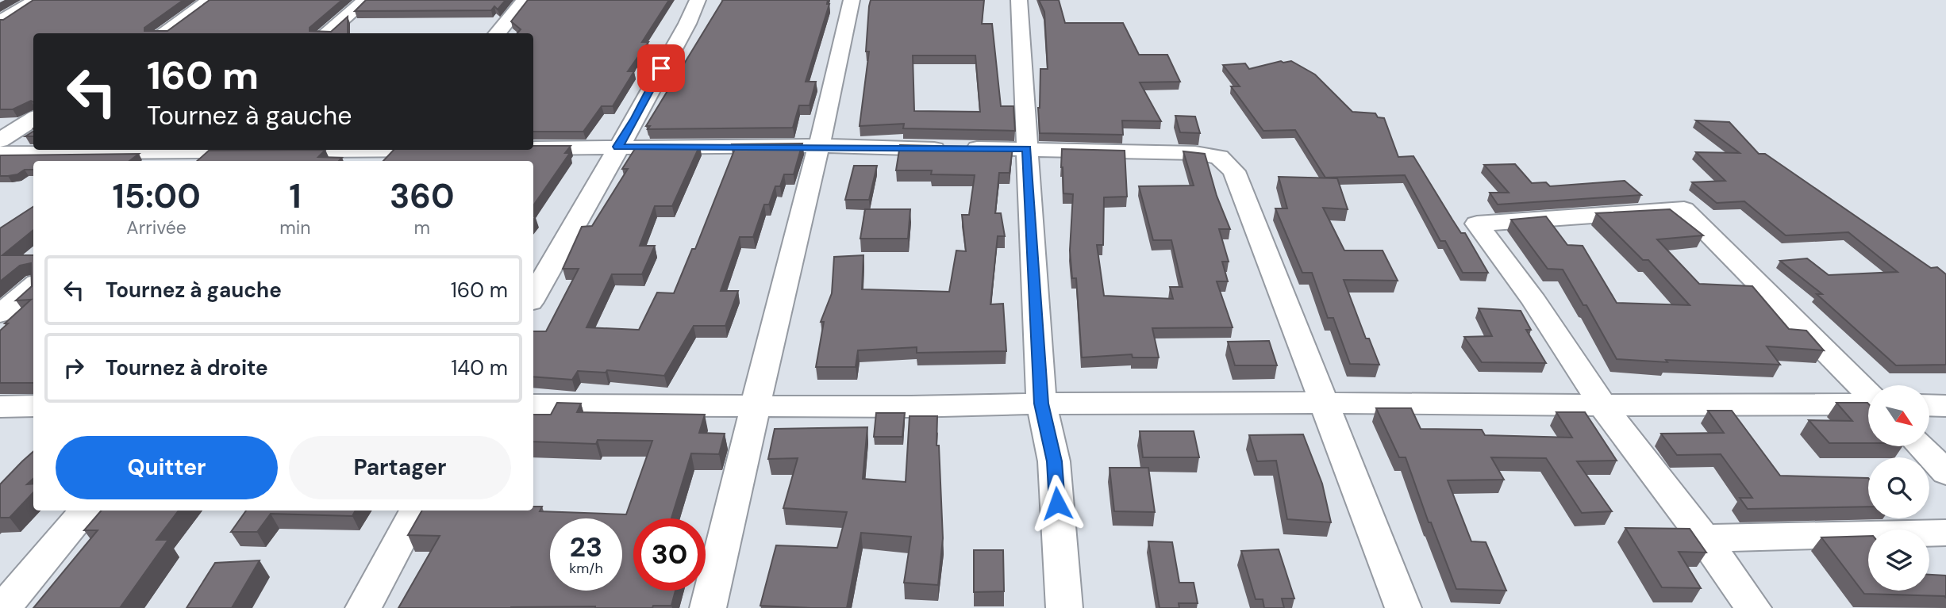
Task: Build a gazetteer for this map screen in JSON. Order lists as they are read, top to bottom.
{
  "north": "bottom right",
  "page": {
    "turn": ["160 m", "Tournez à gauche"],
    "eta": [
      "15:00",
      "Arrivée",
      "1",
      "min",
      "360",
      "m"
    ],
    "list": [
      {
        "name": "Tournez à gauche",
        "value": "160 m"
      },
      {
        "name": "Tournez à droite",
        "value": "140 m"
      }
    ],
    "buttons": ["Quitter", "Partager"],
    "speed": "23 km/h",
    "limit": "30"
  }
}
